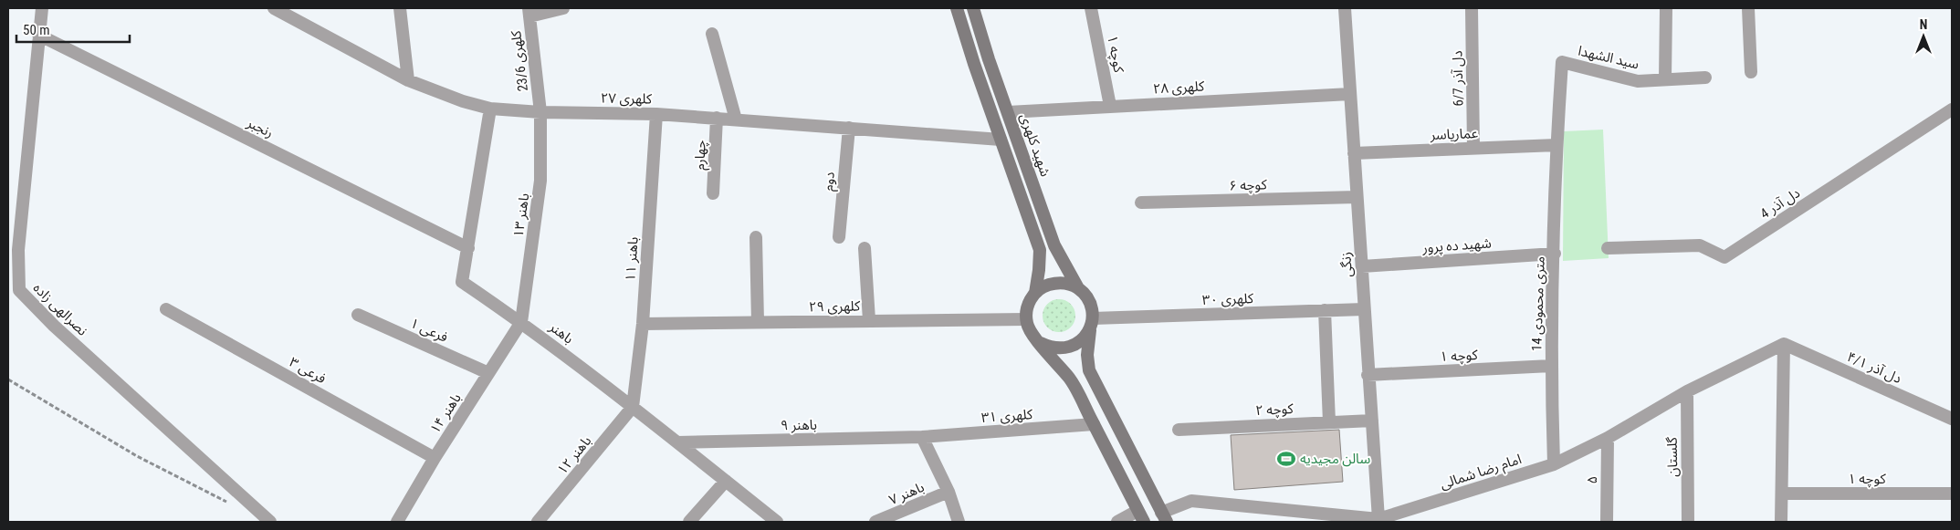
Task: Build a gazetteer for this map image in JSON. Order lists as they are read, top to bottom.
{
  "streets": {
    "main road": ["شهید کلهری"],
    "street": [
      "۱ کوچه",
      "سید الشهدا",
      "کلهری 23/6",
      "دل آذر 6/7",
      "کلهری ۲۸",
      "کلهری ۲۷",
      "رنجبر",
      "عماریاسر",
      "چهارم",
      "دوم",
      "۶ کوچه",
      "دل آذر 4",
      "باهنر ۱۳",
      "شهید ده پرور",
      "باهنر ۱۱",
      "زنگی",
      "کلهری ۳۰",
      "14 متری محمودی",
      "کلهری ۲۹",
      "نصرالهی زاده",
      "فرعی ۱",
      "باهنر",
      "دل آذر ۴/۱",
      "فرعی ۳",
      "۲ کوچه",
      "باهنر ۱۴",
      "کلهری ۳۱",
      "باهنر ۹",
      "باهنر ۱۲",
      "گلستان",
      "امام رضا شمالی",
      "کوچه ۱",
      "۵",
      "باهنر ۷"
    ]
  },
  "crossings": [
    ["۱ کوچه", "کلهری ۲۸"],
    ["۱ کوچه", "زنگی"],
    ["۱ کوچه", "14 متری محمودی"],
    ["سید الشهدا", "عماریاسر"],
    ["سید الشهدا", "14 متری محمودی"],
    ["کلهری 23/6", "کلهری ۲۷"],
    ["کلهری 23/6", "باهنر ۱۳"],
    ["دل آذر 6/7", "عماریاسر"],
    ["کلهری ۲۸", "شهید کلهری"],
    ["کلهری ۲۸", "زنگی"],
    ["کلهری ۲۷", "چهارم"],
    ["کلهری ۲۷", "دوم"],
    ["کلهری ۲۷", "باهنر ۱۳"],
    ["کلهری ۲۷", "باهنر ۱۱"],
    ["کلهری ۲۷", "باهنر"],
    ["رنجبر", "نصرالهی زاده"],
    ["رنجبر", "باهنر"],
    ["عماریاسر", "زنگی"],
    ["عماریاسر", "14 متری محمودی"],
    ["شهید کلهری", "کلهری ۳۰"],
    ["شهید کلهری", "کلهری ۲۹"],
    ["۶ کوچه", "زنگی"],
    ["باهنر ۱۳", "باهنر"],
    ["باهنر ۱۳", "باهنر ۱۴"],
    ["شهید ده پرور", "زنگی"],
    ["شهید ده پرور", "14 متری محمودی"],
    ["باهنر ۱۱", "کلهری ۲۹"],
    ["باهنر ۱۱", "باهنر"],
    ["باهنر ۱۱", "باهنر ۱۲"],
    ["زنگی", "کلهری ۳۰"],
    ["زنگی", "۲ کوچه"],
    ["زنگی", "امام رضا شمالی"],
    ["کلهری ۳۰", "کلهری ۲۹"],
    ["14 متری محمودی", "امام رضا شمالی"],
    ["فرعی ۱", "باهنر ۱۴"],
    ["باهنر", "باهنر ۱۴"],
    ["باهنر", "باهنر ۹"],
    ["باهنر", "باهنر ۱۲"],
    ["دل آذر ۴/۱", "امام رضا شمالی"],
    ["فرعی ۳", "باهنر ۱۴"],
    ["کلهری ۳۱", "باهنر ۹"],
    ["گلستان", "امام رضا شمالی"],
    ["امام رضا شمالی", "۵"]
  ],
  "places": {
    "sports": ["سالن مجیدیه"]
  },
  "scale_bar": "50 m",
  "north": "top"
}
